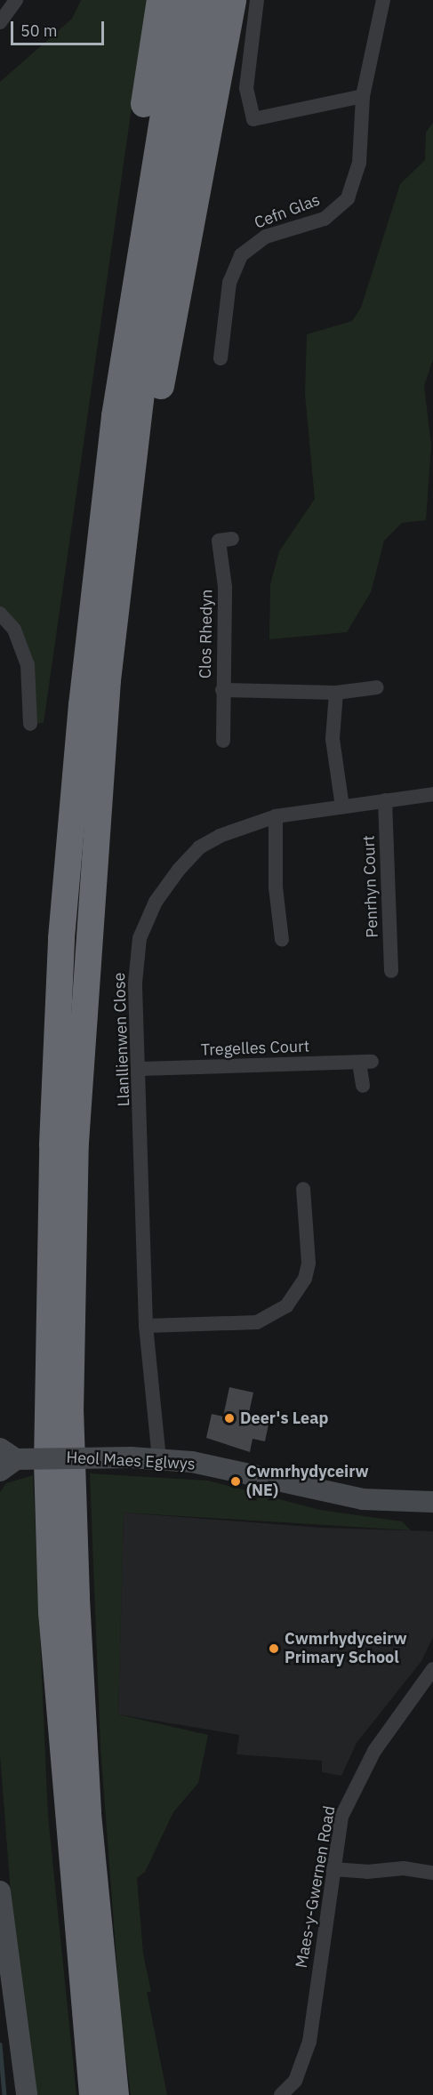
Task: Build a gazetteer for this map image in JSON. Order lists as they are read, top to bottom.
{
  "streets": {
    "street": [
      "Cefn Glas",
      "Clos Rhedyn",
      "Penrhyn Court",
      "Llanllienwen Close",
      "Tregelles Court",
      "Heol Maes Eglwys",
      "Maes-y-Gwernen Road"
    ]
  },
  "crossings": [
    ["Penrhyn Court", "Llanllienwen Close"],
    ["Llanllienwen Close", "Tregelles Court"],
    ["Llanllienwen Close", "Heol Maes Eglwys"]
  ],
  "places": ["Deer's Leap", "Cwmrhydyceirw (NE)", "Cwmrhydyceirw Primary School"],
  "scale_bar": "50 m"
}
